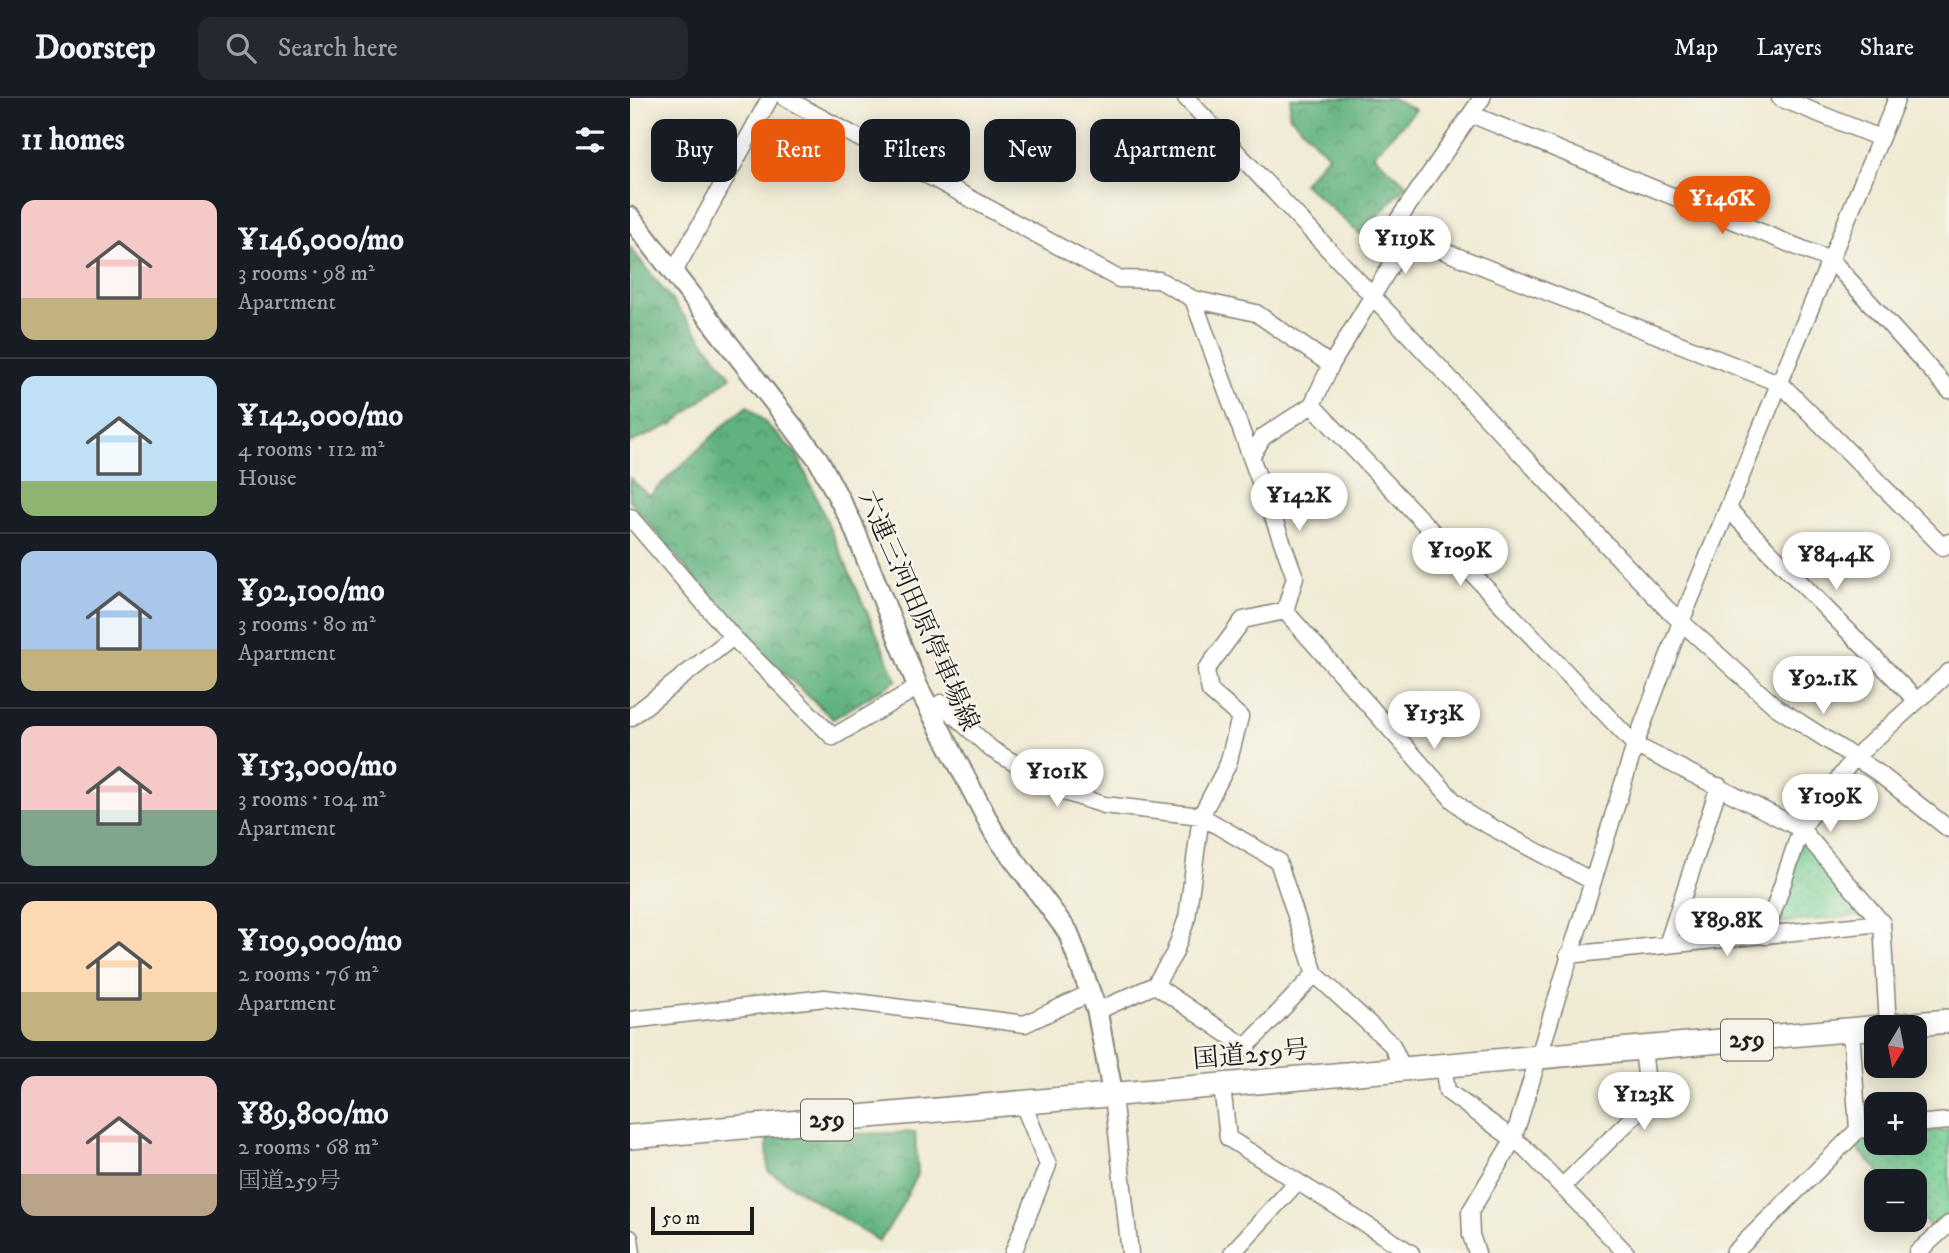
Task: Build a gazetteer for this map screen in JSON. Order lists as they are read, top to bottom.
{
  "streets": {
    "highway": ["259", "国道259号"],
    "main road": ["六連三河田原停車場線"]
  },
  "crossings": [
    ["六連三河田原停車場線", "国道259号"]
  ],
  "scale_bar": "50 m",
  "north": "bottom",
  "page": {
    "header": "Doorstep",
    "search": "Search here",
    "nav": ["Map", "Layers", "Share"],
    "heading": "11 homes",
    "chip": [
      "Buy",
      "Rent",
      "Filters",
      "New",
      "Apartment"
    ],
    "price": [
      "¥146K",
      "¥119K",
      "¥142K",
      "¥109K",
      "¥84.4K",
      "¥92.1K",
      "¥153K",
      "¥101K",
      "¥109K",
      "¥89.8K",
      "¥123K"
    ],
    "list": [
      {
        "name": "¥146,000/mo",
        "note": "3 rooms · 98 m² · Apartment"
      },
      {
        "name": "¥142,000/mo",
        "note": "4 rooms · 112 m² · House"
      },
      {
        "name": "¥92,100/mo",
        "note": "3 rooms · 80 m² · Apartment"
      },
      {
        "name": "¥153,000/mo",
        "note": "3 rooms · 104 m² · Apartment"
      },
      {
        "name": "¥109,000/mo",
        "note": "2 rooms · 76 m² · Apartment"
      },
      {
        "name": "¥89,800/mo",
        "note": "2 rooms · 68 m² · 国道259号"
      }
    ],
    "map_buttons": ["+", "−"],
    "scale": "50 m"
  }
}
